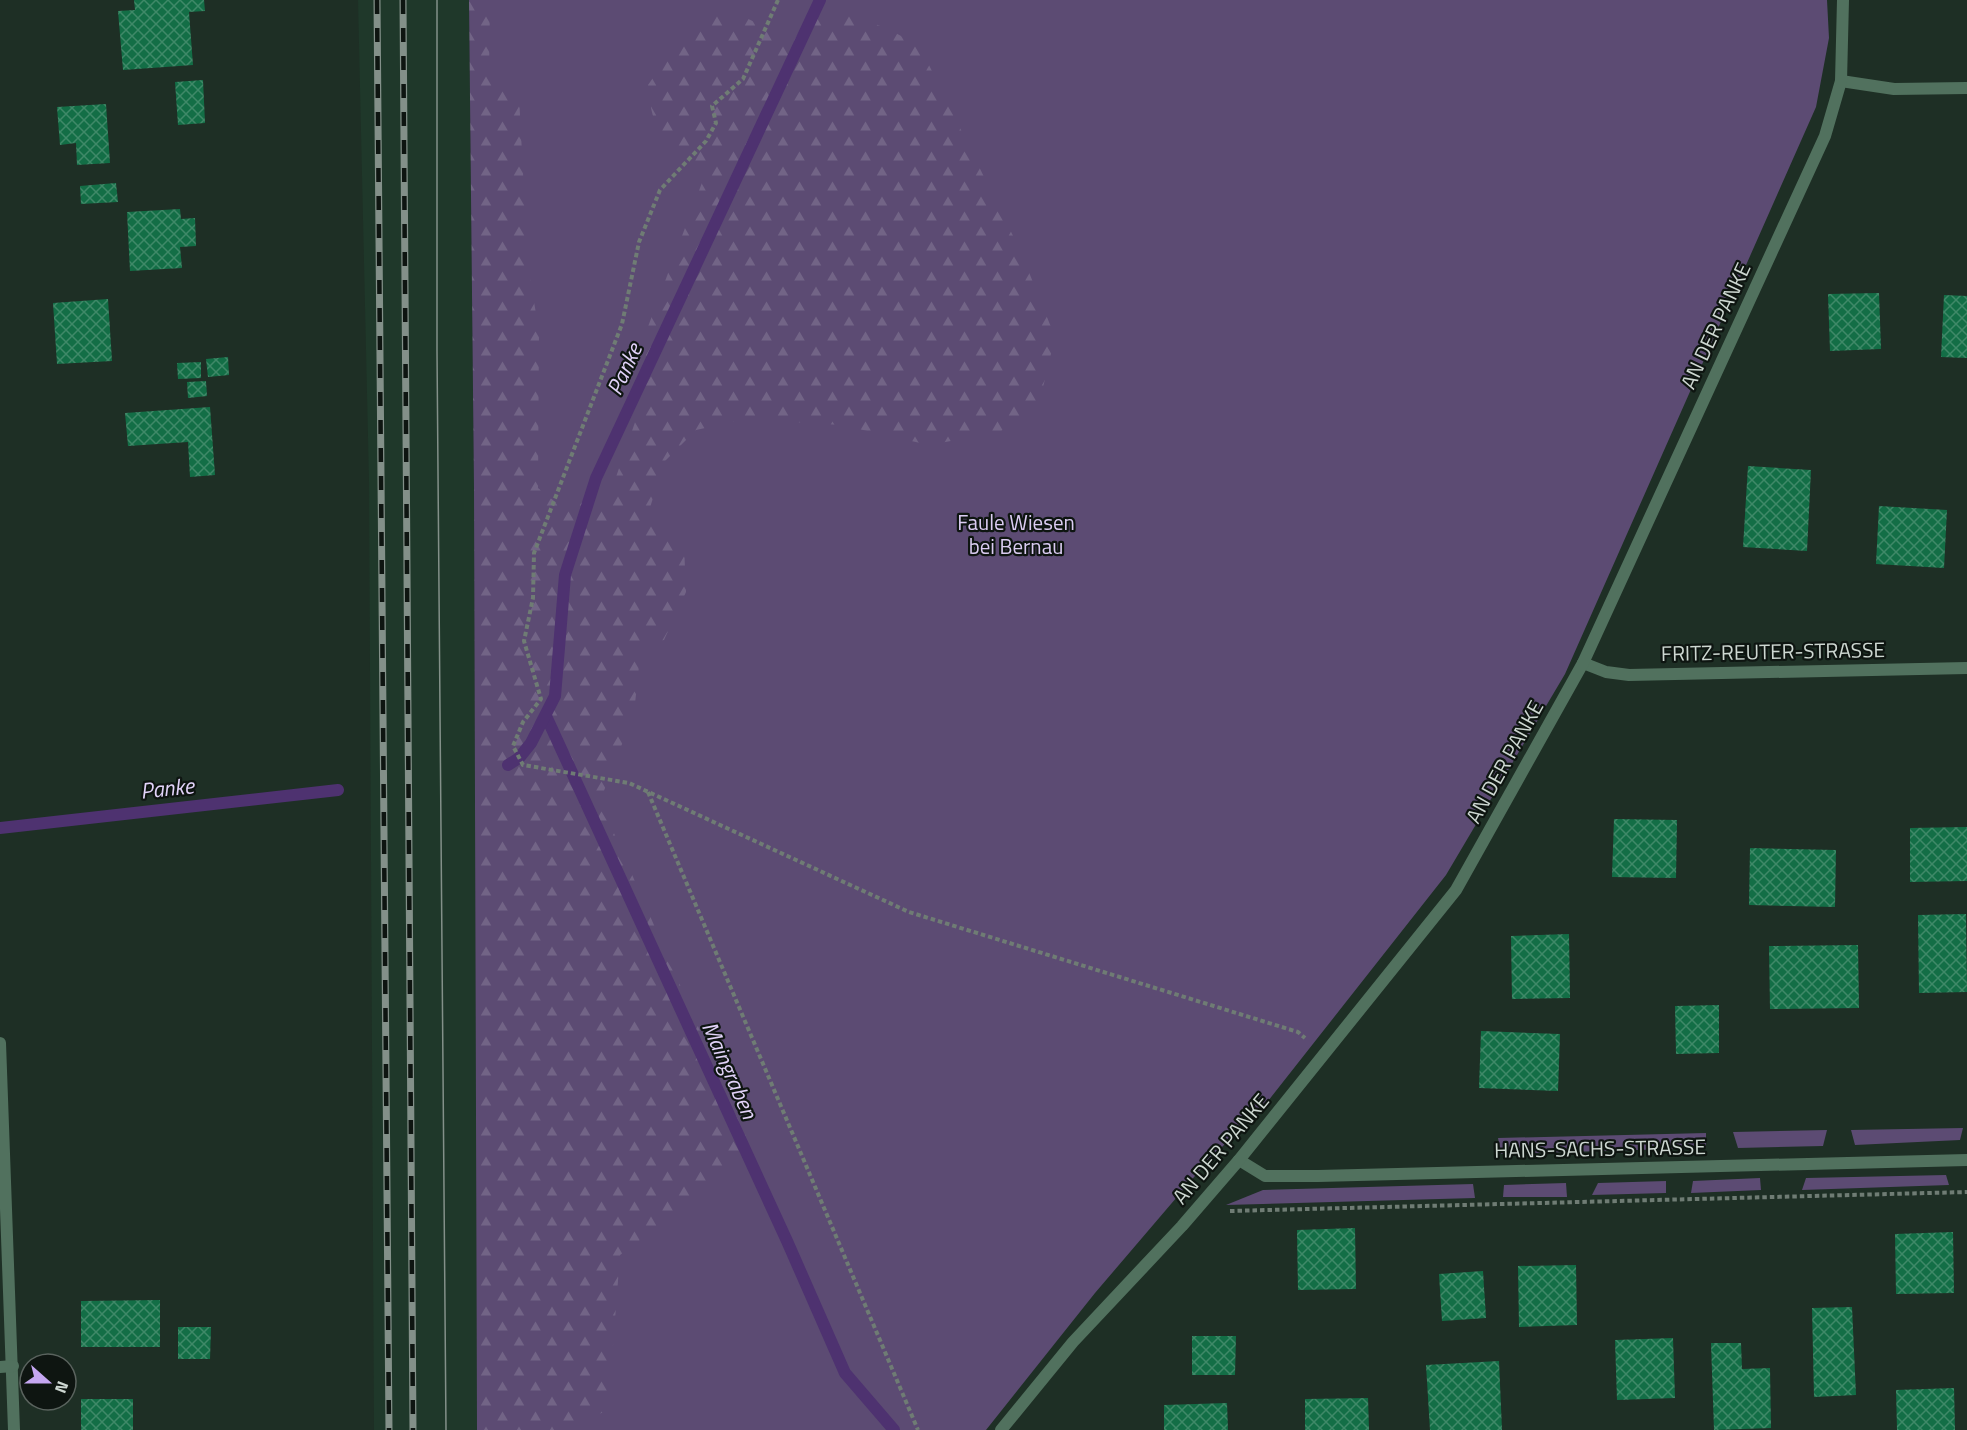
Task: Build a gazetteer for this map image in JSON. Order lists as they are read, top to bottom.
{
  "streets": {
    "street": ["AN DER PANKE", "FRITZ-REUTER-STRASSE", "HANS-SACHS-STRASSE"]
  },
  "crossings": [
    ["AN DER PANKE", "FRITZ-REUTER-STRASSE"],
    ["AN DER PANKE", "HANS-SACHS-STRASSE"]
  ],
  "water": ["Panke", "Maingraben"],
  "parks": ["Faule Wiesen bei Bernau"],
  "north": "right"
}
